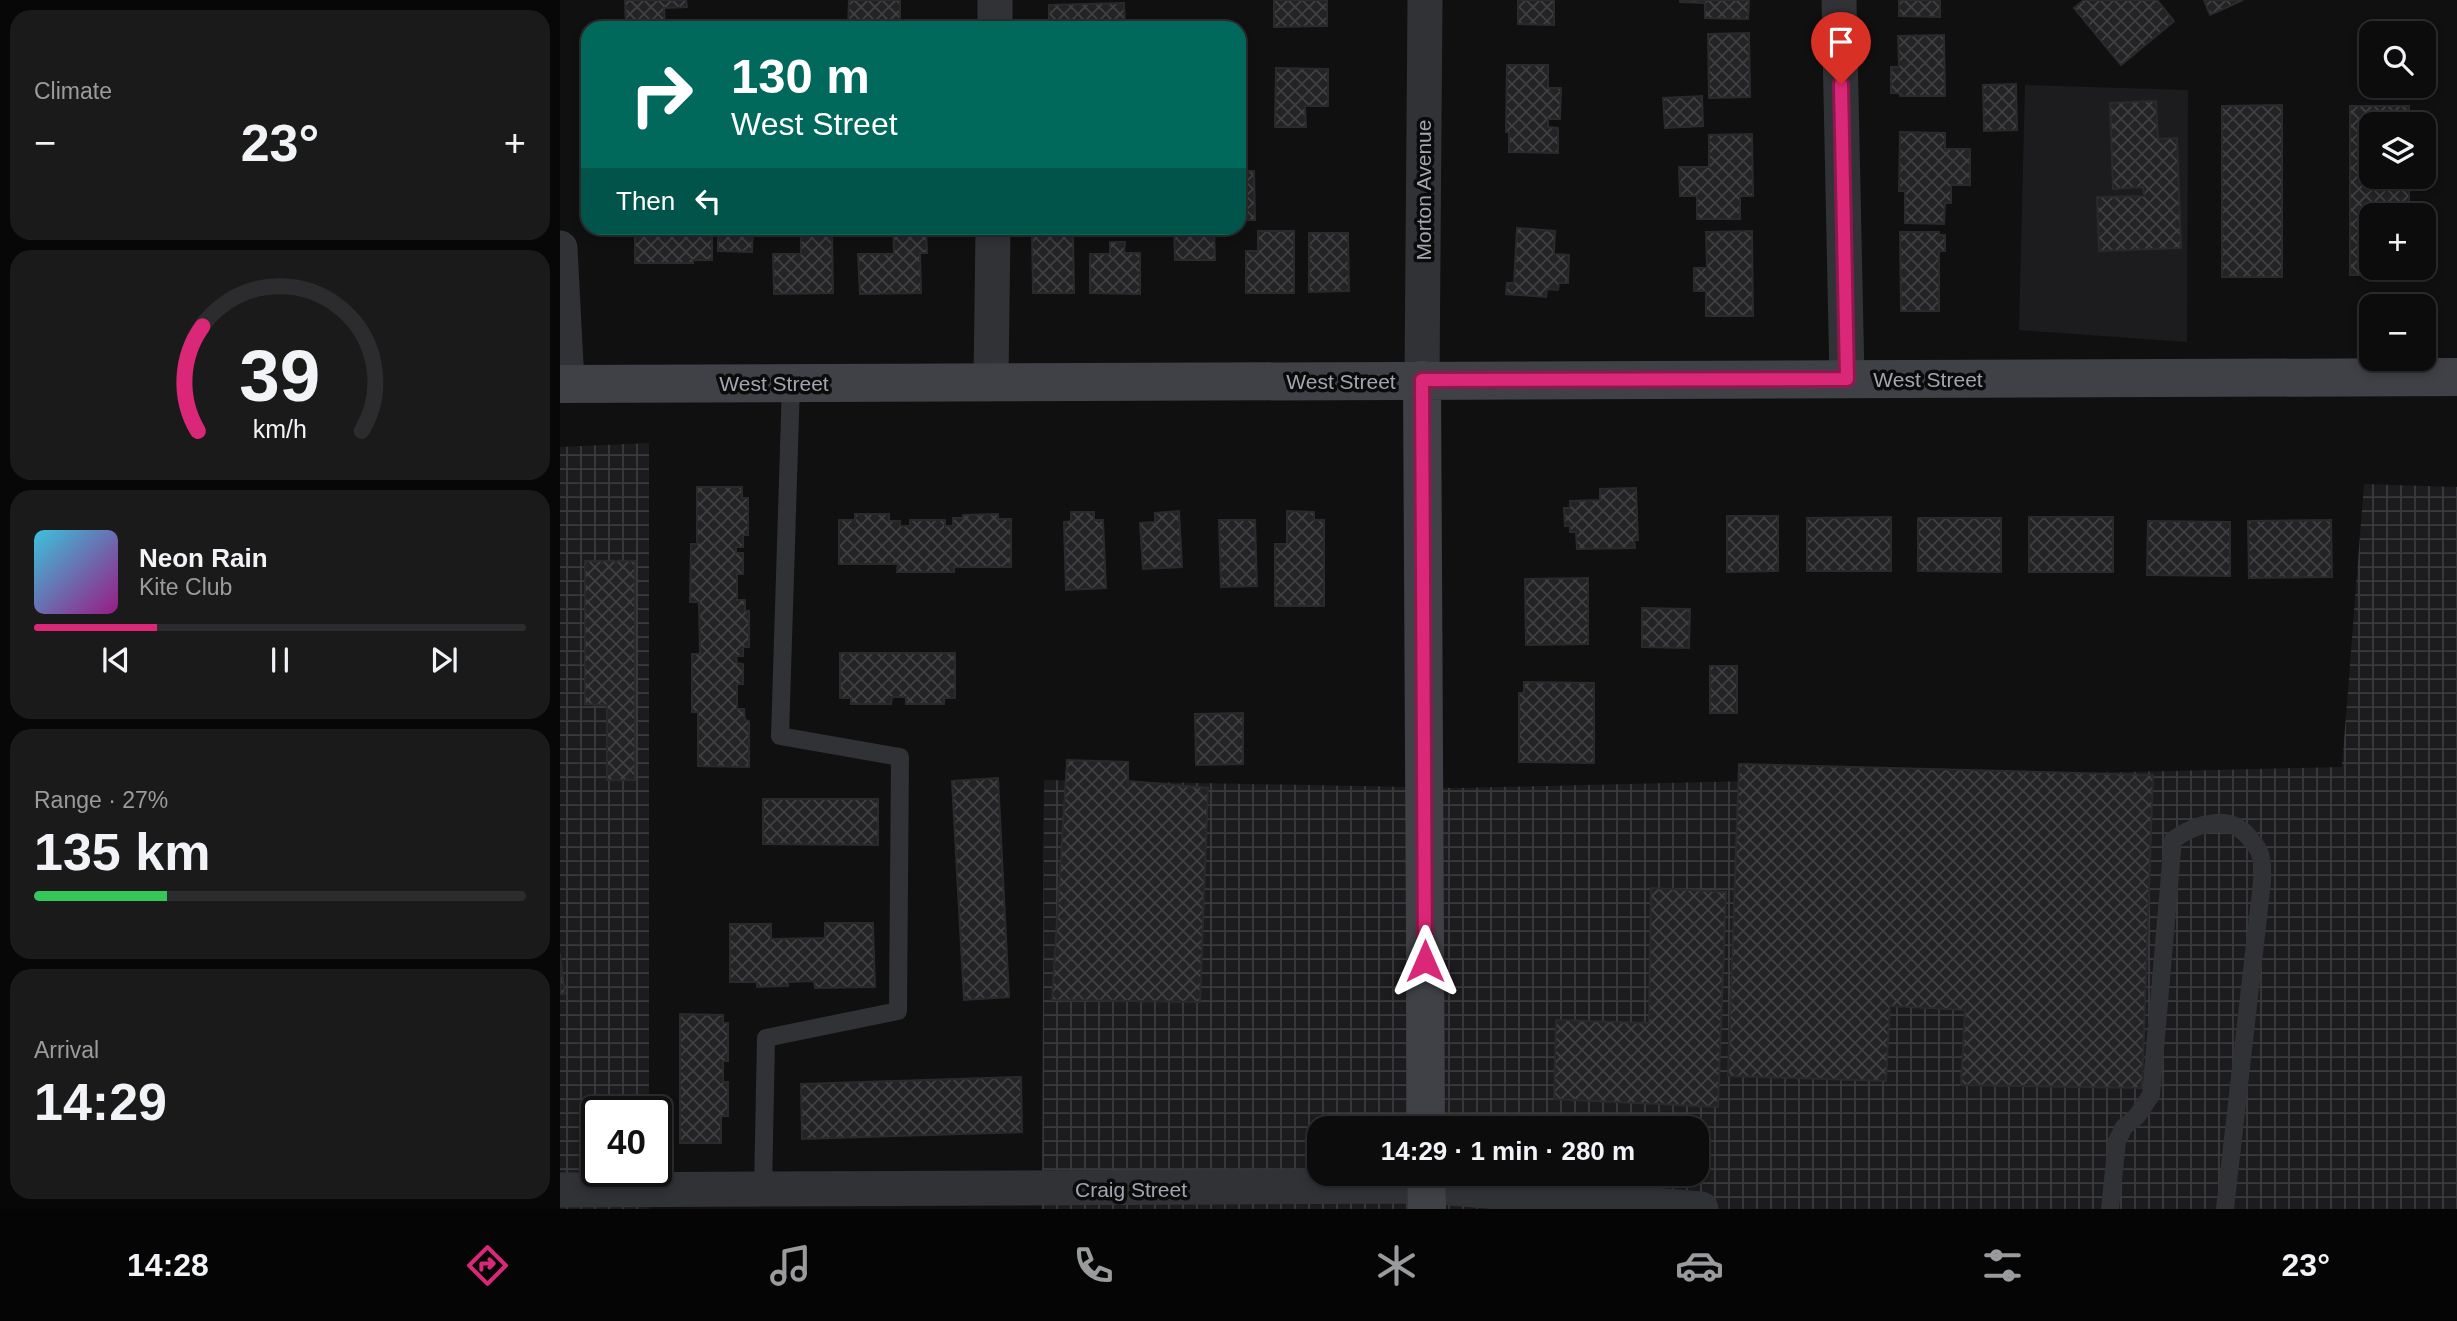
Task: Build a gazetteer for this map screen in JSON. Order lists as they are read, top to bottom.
{
  "streets": {
    "main road": ["West Street"],
    "street": ["Morton Avenue", "Craig Street"]
  },
  "crossings": [
    ["Morton Avenue", "West Street"]
  ],
  "page": {
    "tile": [
      "Climate",
      ["Range · 27%", "135 km"],
      ["Arrival", "14:29"]
    ],
    "map_buttons": ["+", "−"],
    "turn": ["130 m", "West Street"],
    "heat": ["−", "23°", "+"],
    "then": "Then",
    "song": ["Neon Rain", "Kite Club"],
    "limit": "40",
    "trip": "14:29 · 1 min · 280 m",
    "tabs": ["14:28", "23°"],
    "gauge": ["39", "km/h"]
  }
}
